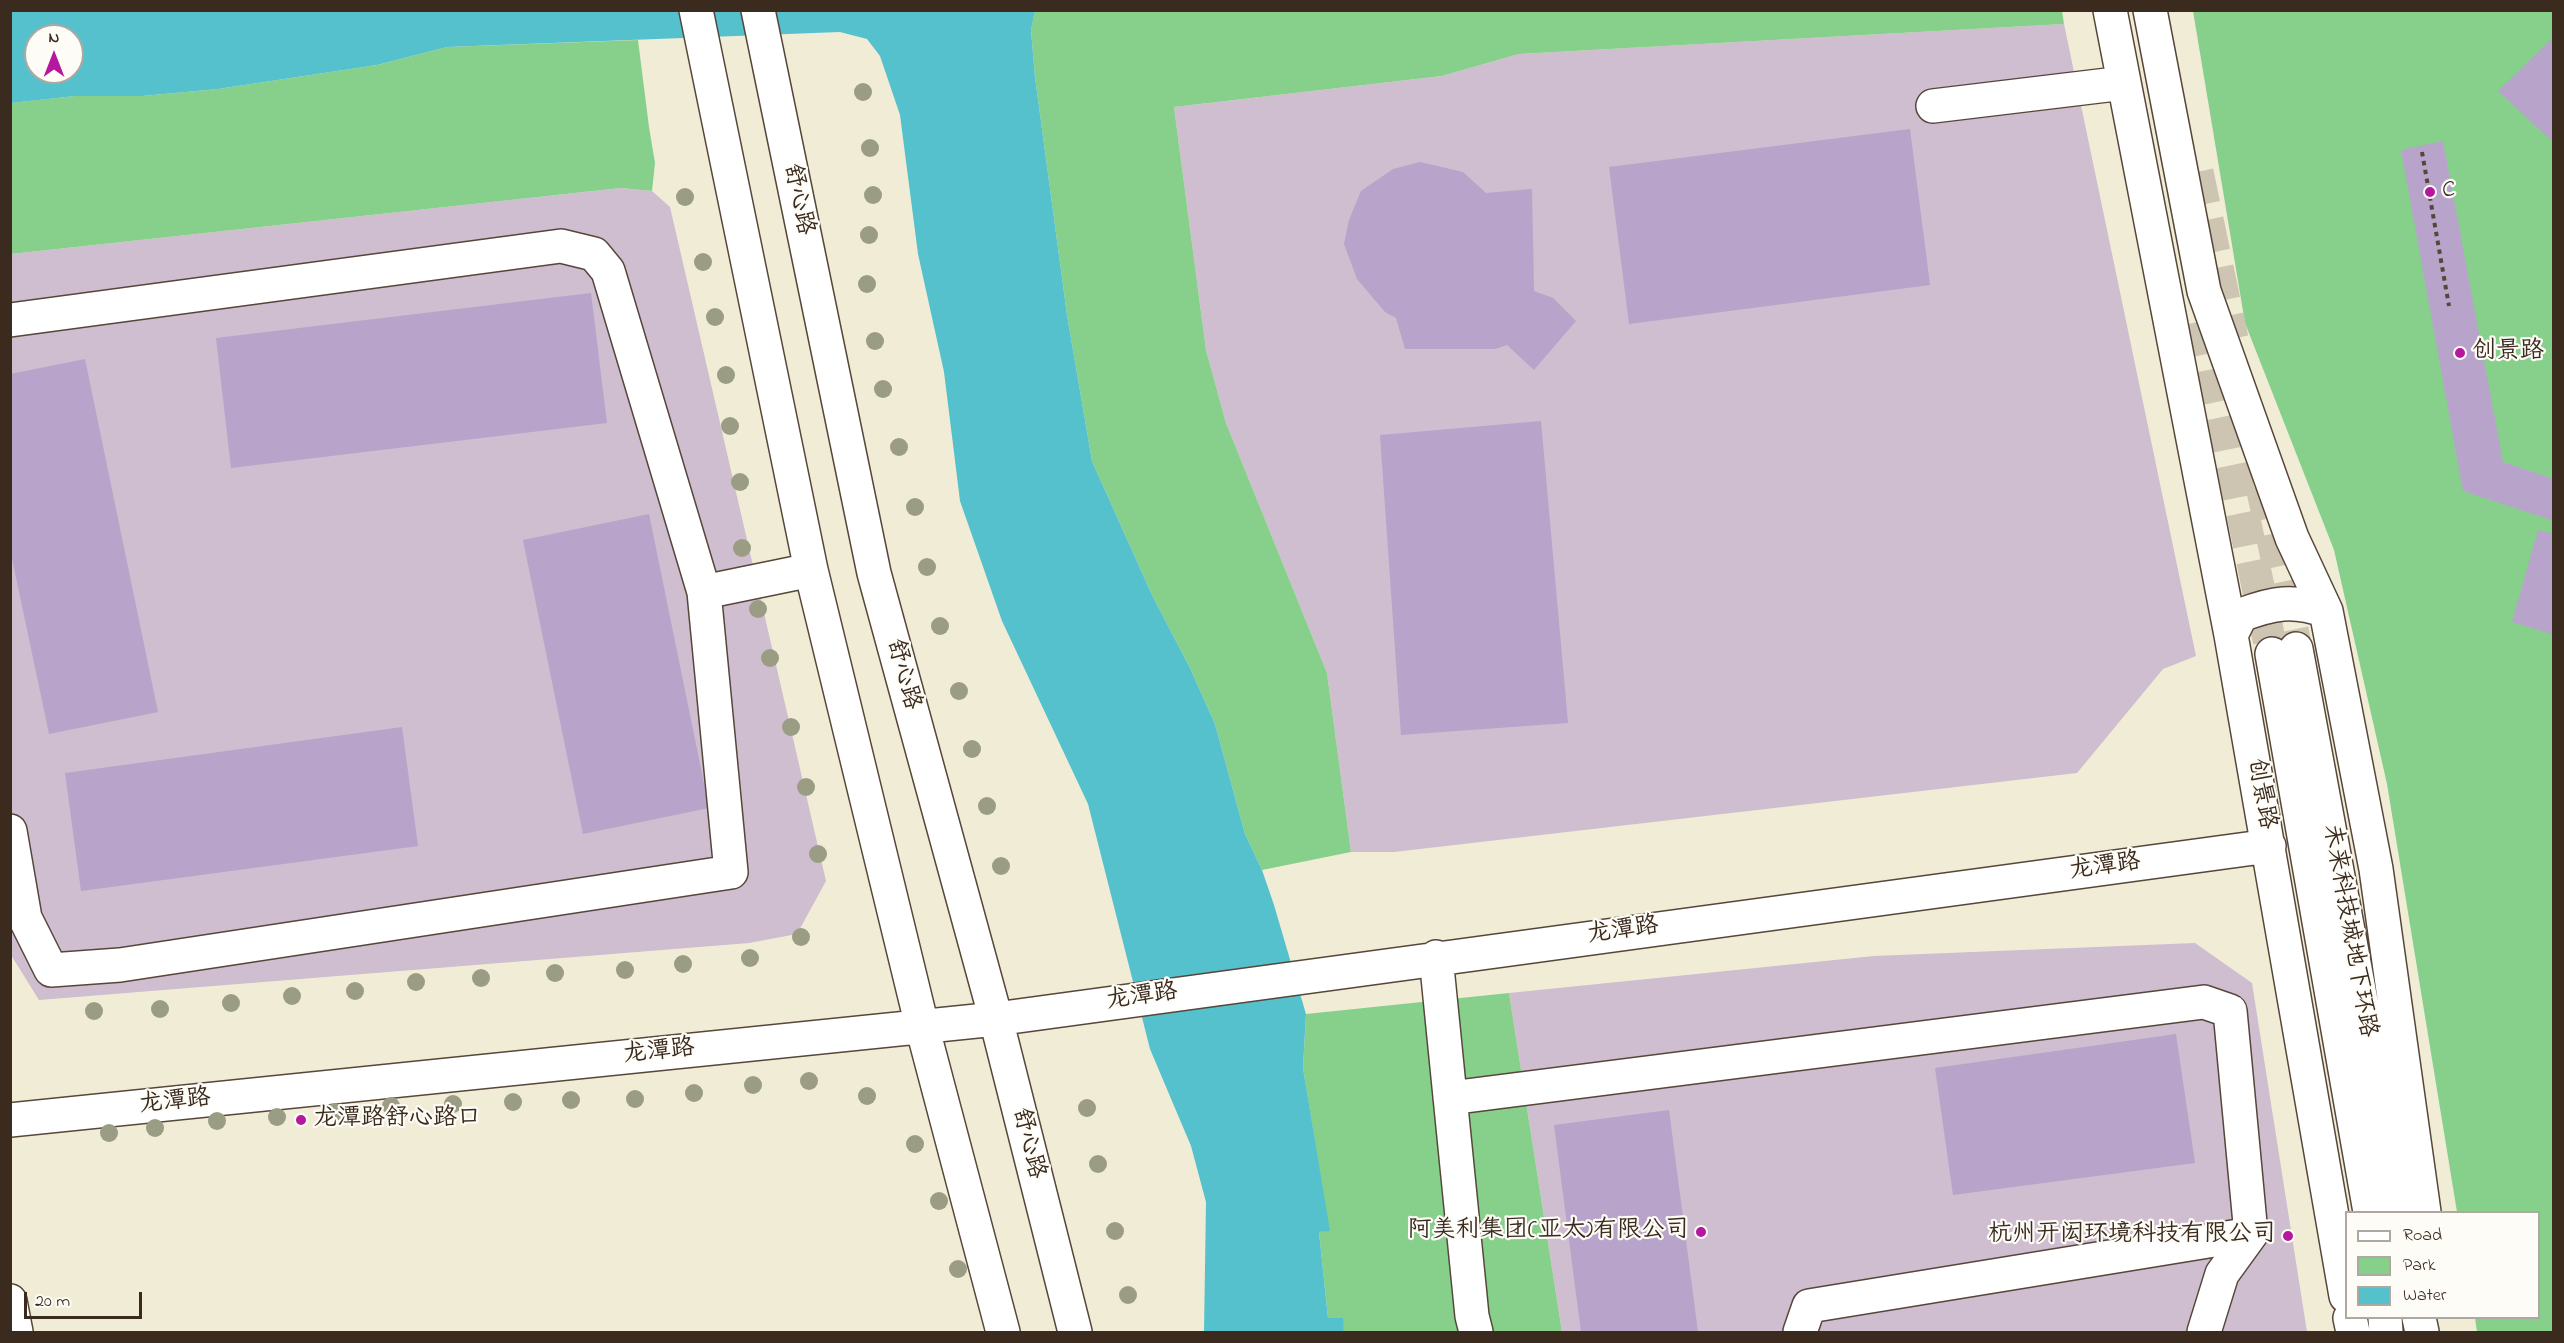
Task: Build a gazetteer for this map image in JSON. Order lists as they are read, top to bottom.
{
  "streets": {
    "street": [
      "舒心路",
      "创景路",
      "龙潭路",
      "未来科技城地下环路"
    ]
  },
  "crossings": [
    ["舒心路", "龙潭路"],
    ["创景路", "龙潭路"]
  ],
  "places": [
    "C",
    "创景路",
    "龙潭路舒心路口",
    "阿美利集团(亚太)有限公司",
    "杭州开闳环境科技有限公司"
  ],
  "legend": ["Road", "Park", "Water"],
  "scale_bar": "20 m",
  "north": "top"
}
